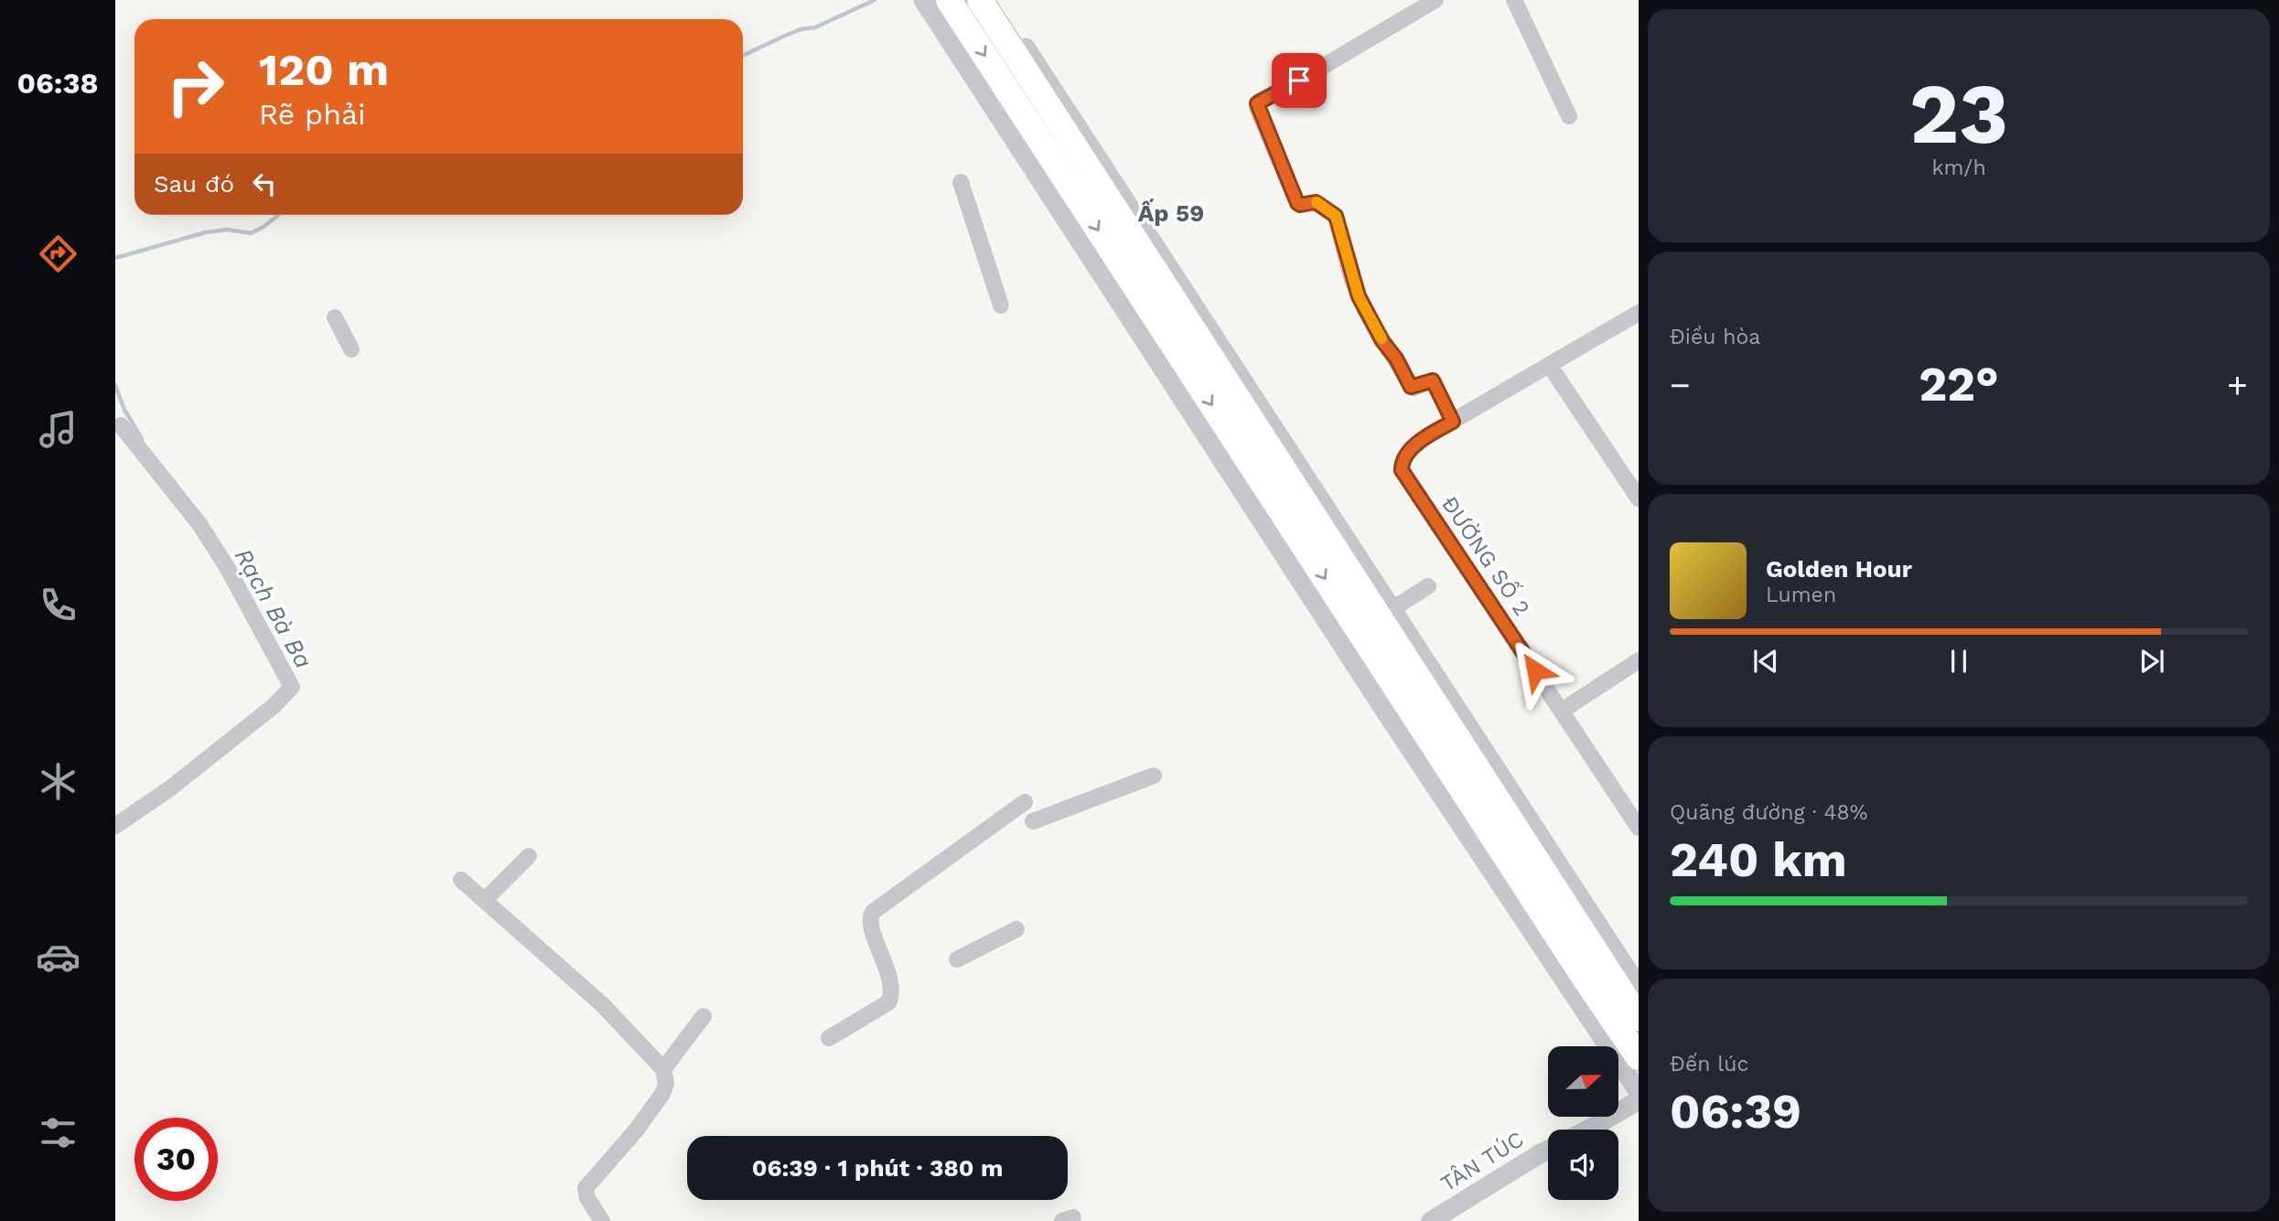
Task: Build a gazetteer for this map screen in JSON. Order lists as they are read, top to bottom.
{
  "streets": {
    "street": ["ĐƯỜNG SỐ 2", "TÂN TÚC"]
  },
  "districts": ["Ấp 59"],
  "water": ["Rạch Bà Ba"],
  "north": "right",
  "page": {
    "tabs": "06:38",
    "tile": [
      ["23", "km/h"],
      "Điều hòa",
      ["Quãng đường · 48%", "240 km"],
      ["Đến lúc", "06:39"]
    ],
    "turn": ["120 m", "Rẽ phải"],
    "then": "Sau đó",
    "heat": ["−", "22°", "+"],
    "song": ["Golden Hour", "Lumen"],
    "limit": "30",
    "trip": "06:39 · 1 phút · 380 m"
  }
}
